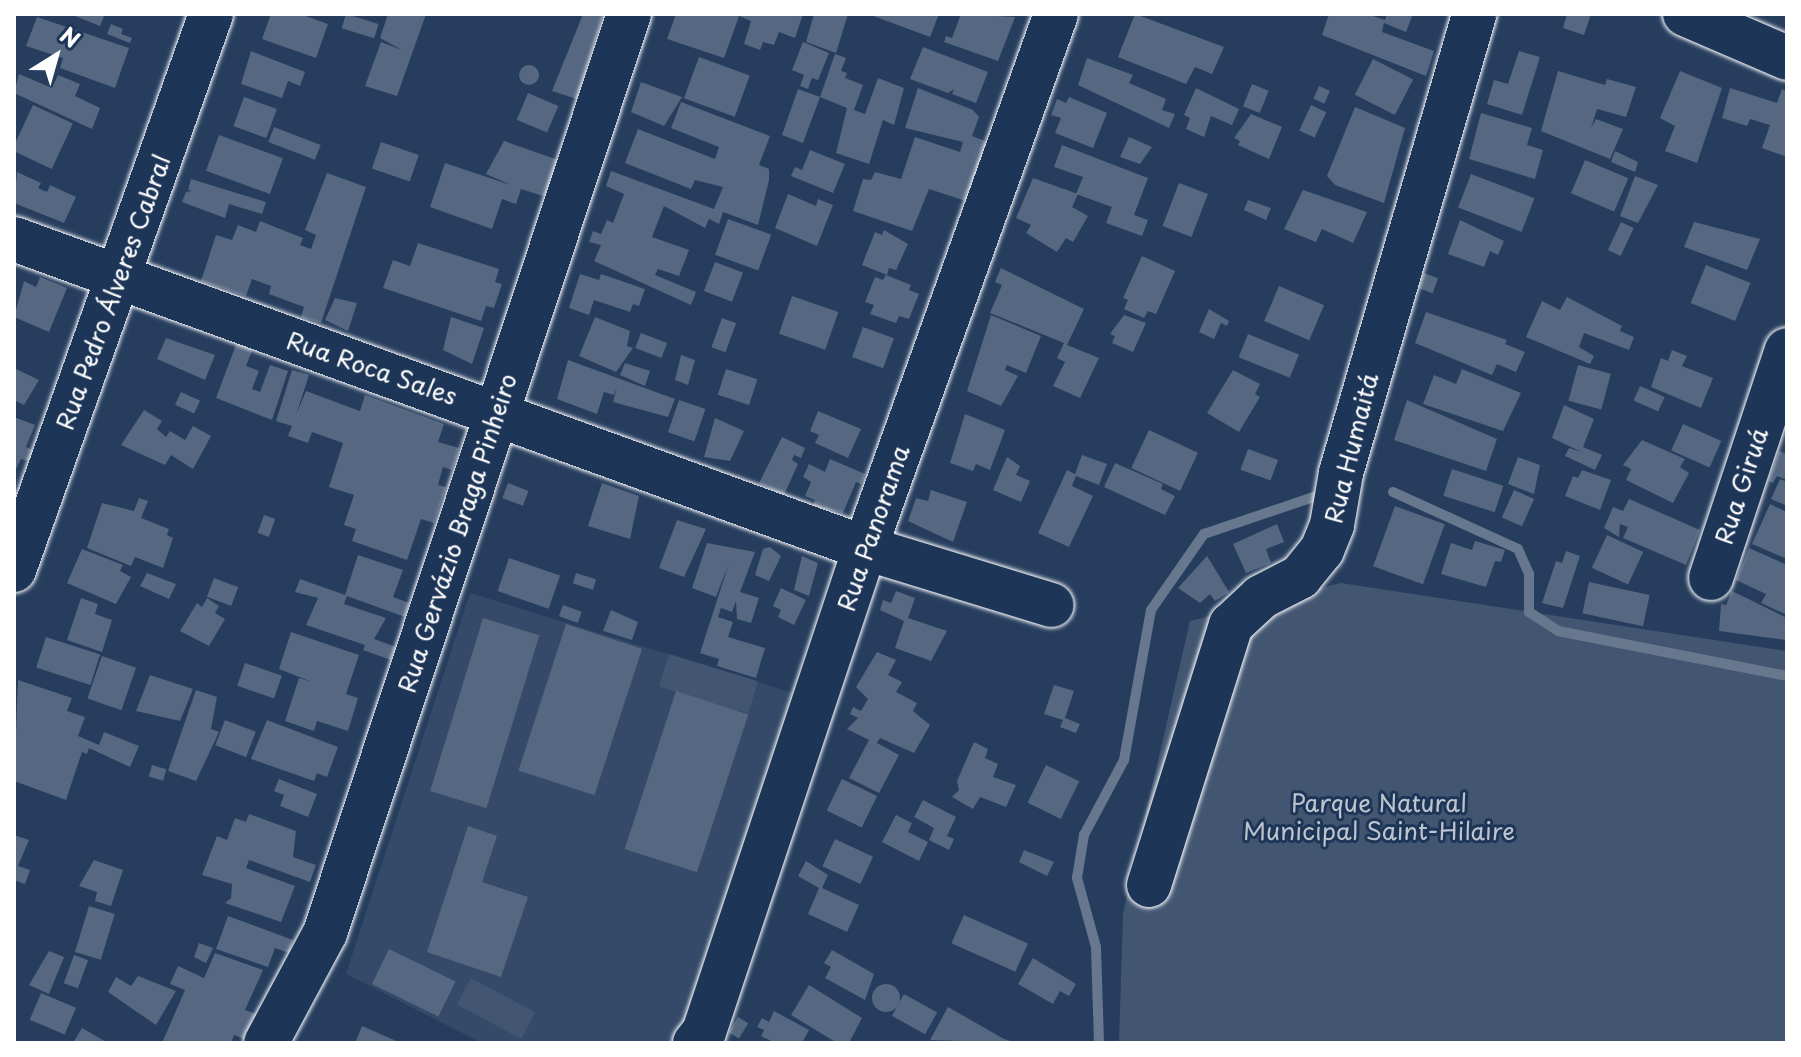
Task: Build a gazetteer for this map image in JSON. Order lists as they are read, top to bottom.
{
  "streets": {
    "street": [
      "Rua Pedro Álveres Cabral",
      "Rua Roca Sales",
      "Rua Humaitá",
      "Rua Giruá",
      "Rua Panorama",
      "Rua Gervázio Braga Pinheiro"
    ]
  },
  "crossings": [
    ["Rua Pedro Álveres Cabral", "Rua Roca Sales"],
    ["Rua Roca Sales", "Rua Panorama"],
    ["Rua Roca Sales", "Rua Gervázio Braga Pinheiro"]
  ],
  "parks": ["Parque Natural Municipal Saint-Hilaire"],
  "north": "top right"
}
